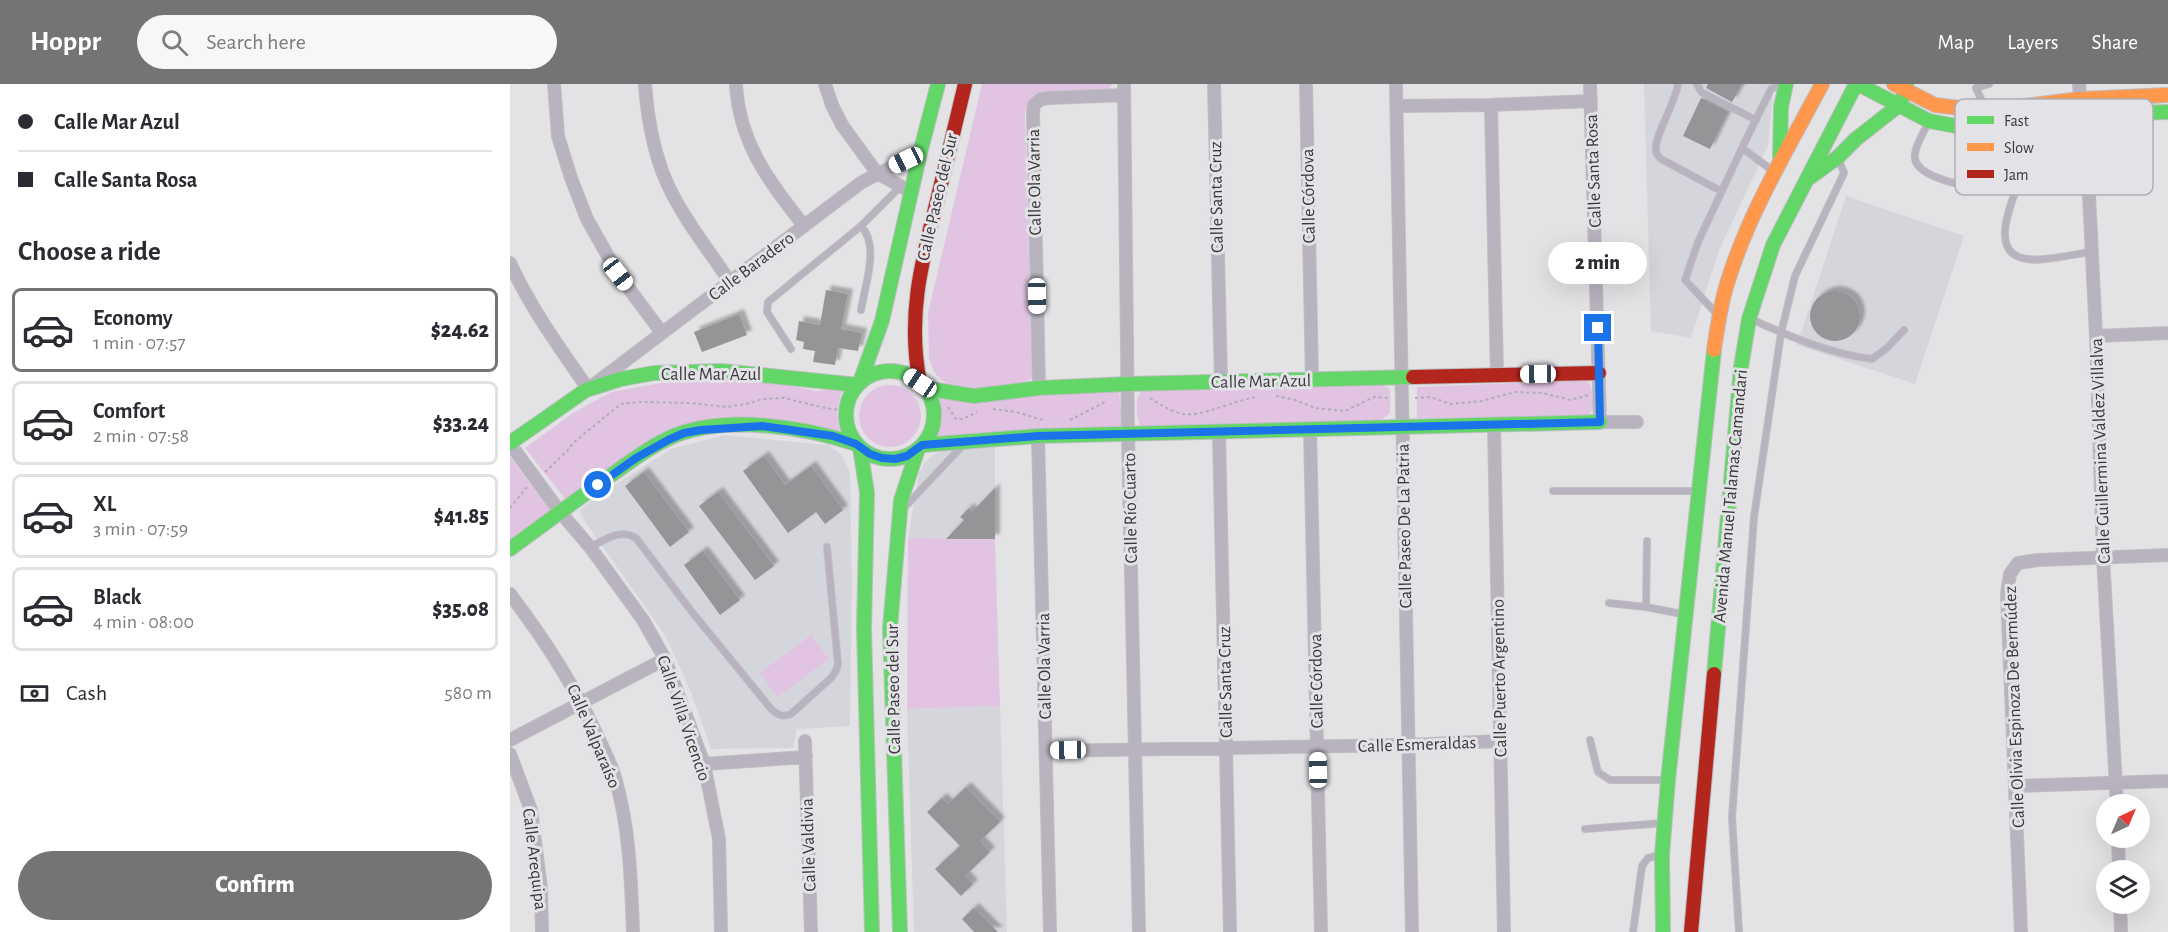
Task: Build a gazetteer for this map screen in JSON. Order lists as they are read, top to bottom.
{
  "streets": {
    "main road": ["Calle Paseo del Sur", "Calle Mar Azul", "Avenida Manuel Talamas Camandari"],
    "street": [
      "Calle Santa Rosa",
      "Calle Ola Varria",
      "Calle Córdova",
      "Calle Santa Cruz",
      "Calle Baradero",
      "Calle Guillermina Valdez Villalva",
      "Calle Río Cuarto",
      "Calle Paseo De La Patria",
      "Calle Puerto Argentino",
      "Calle Olivia Espinoza De Bermúdez",
      "Calle Villa Vicencio",
      "Calle Valparaíso",
      "Calle Esmeraldas",
      "Calle Valdivia",
      "Calle Arequipa"
    ]
  },
  "crossings": [
    ["Calle Santa Rosa", "Calle Mar Azul"],
    ["Calle Santa Rosa", "Calle Paseo De La Patria"],
    ["Calle Ola Varria", "Calle Mar Azul"],
    ["Calle Ola Varria", "Calle Río Cuarto"],
    ["Calle Ola Varria", "Calle Esmeraldas"],
    ["Calle Córdova", "Calle Mar Azul"],
    ["Calle Córdova", "Calle Esmeraldas"],
    ["Calle Paseo del Sur", "Calle Baradero"],
    ["Calle Paseo del Sur", "Calle Mar Azul"],
    ["Calle Santa Cruz", "Calle Mar Azul"],
    ["Calle Santa Cruz", "Calle Esmeraldas"],
    ["Calle Baradero", "Calle Mar Azul"],
    ["Calle Mar Azul", "Calle Río Cuarto"],
    ["Calle Mar Azul", "Calle Paseo De La Patria"],
    ["Calle Mar Azul", "Calle Villa Vicencio"],
    ["Calle Guillermina Valdez Villalva", "Calle Olivia Espinoza De Bermúdez"],
    ["Calle Río Cuarto", "Calle Esmeraldas"],
    ["Calle Paseo De La Patria", "Calle Esmeraldas"],
    ["Calle Puerto Argentino", "Calle Esmeraldas"]
  ],
  "legend": ["Fast", "Slow", "Jam"],
  "north": "top right",
  "page": {
    "header": "Hoppr",
    "search": "Search here",
    "nav": ["Map", "Layers", "Share"],
    "banner": ["Calle Mar Azul", "Calle Santa Rosa"],
    "heading": "Choose a ride",
    "bubble": "2 min",
    "list": [
      {
        "name": "Economy",
        "note": "1 min · 07:57",
        "value": "$24.62"
      },
      {
        "name": "Comfort",
        "note": "2 min · 07:58",
        "value": "$33.24"
      },
      {
        "name": "XL",
        "note": "3 min · 07:59",
        "value": "$41.85"
      },
      {
        "name": "Black",
        "note": "4 min · 08:00",
        "value": "$35.08"
      }
    ],
    "pay": ["Cash", "580 m"],
    "buttons": "Confirm"
  }
}
